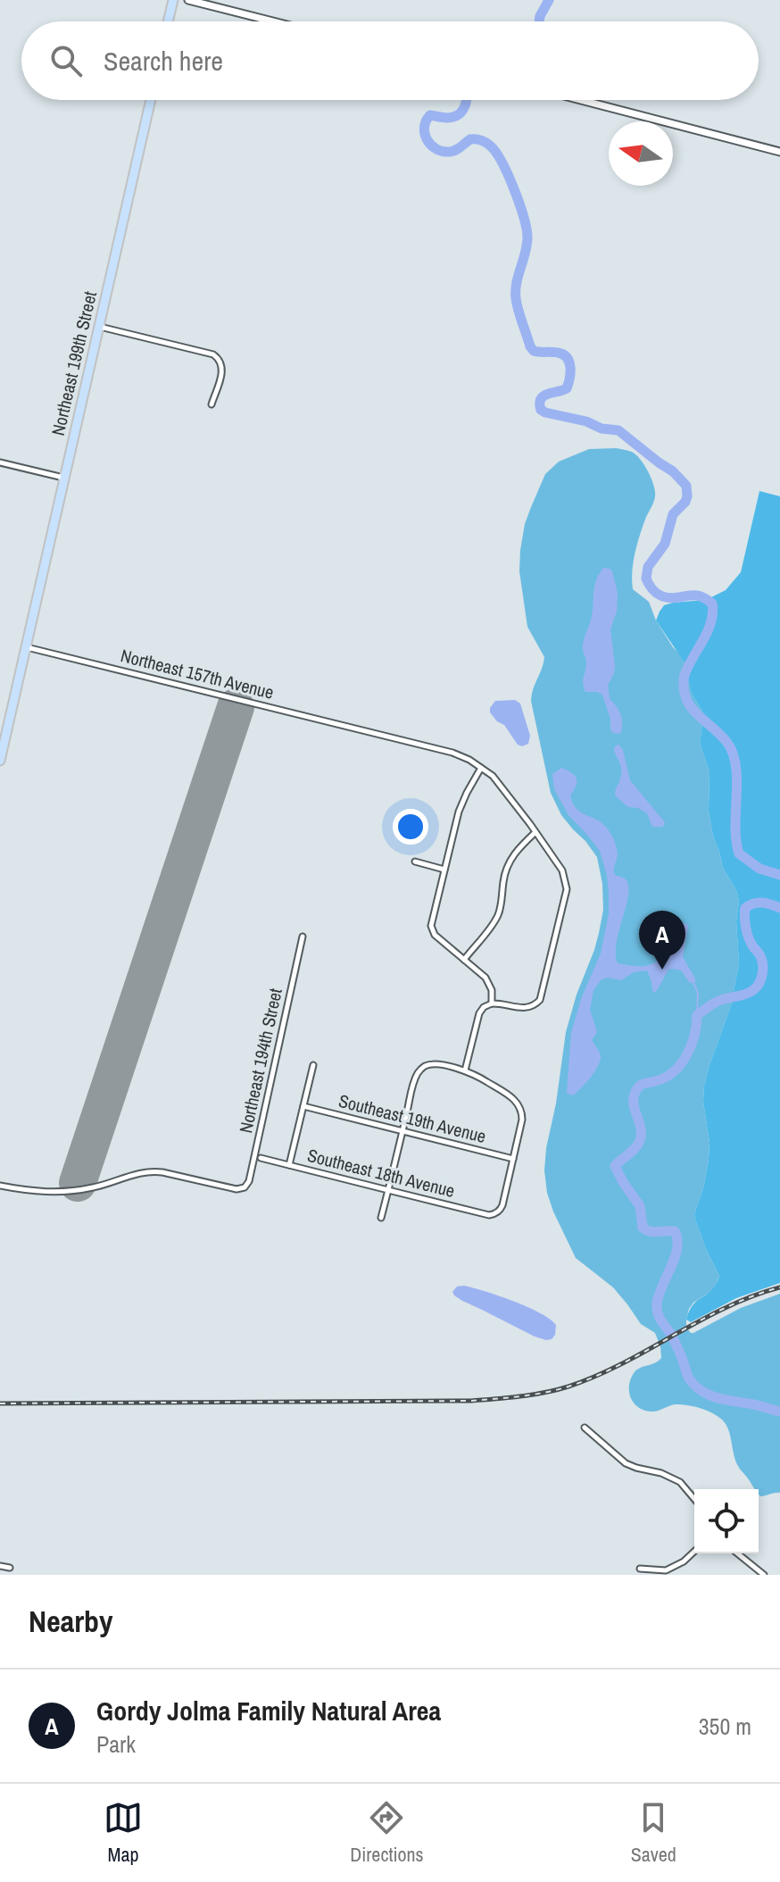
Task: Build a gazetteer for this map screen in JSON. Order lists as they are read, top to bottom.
{
  "streets": {
    "main road": ["Northeast 199th Street"],
    "street": [
      "Northeast 157th Avenue",
      "Northeast 194th Street",
      "Southeast 19th Avenue",
      "Southeast 18th Avenue"
    ]
  },
  "crossings": [
    ["Northeast 199th Street", "Northeast 157th Avenue"],
    ["Southeast 19th Avenue", "Southeast 18th Avenue"]
  ],
  "north": "left",
  "page": {
    "search": "Search here",
    "pins": "A",
    "heading": "Nearby",
    "list": [
      {
        "mark": "A",
        "name": "Gordy Jolma Family Natural Area",
        "note": "Park",
        "value": "350 m"
      }
    ],
    "nav": ["Map", "Directions", "Saved"]
  }
}
